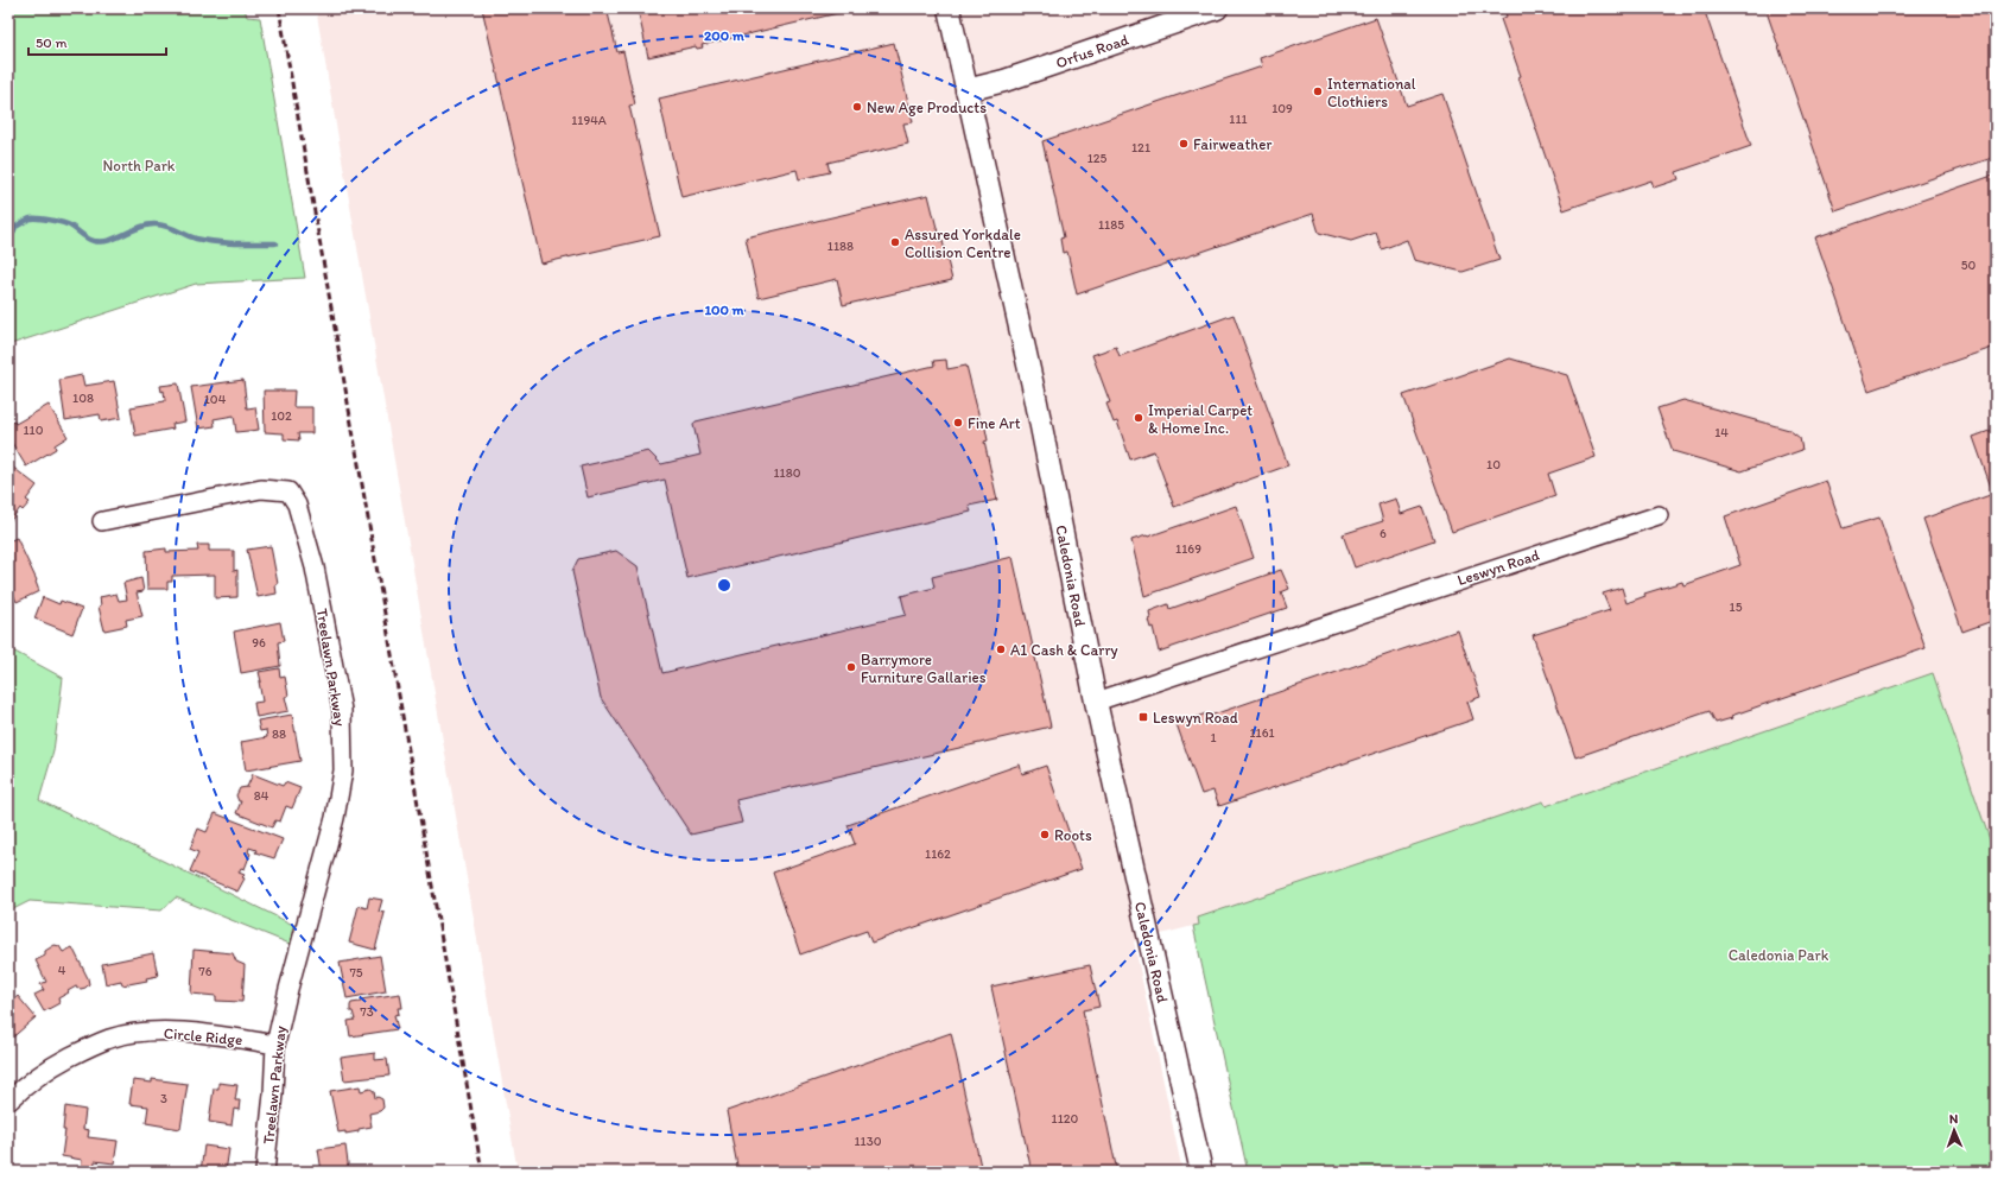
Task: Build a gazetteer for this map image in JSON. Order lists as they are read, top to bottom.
{
  "streets": {
    "street": [
      "Orfus Road",
      "Leswyn Road",
      "Caledonia Road",
      "Treelawn Parkway",
      "Circle Ridge"
    ]
  },
  "crossings": [
    ["Orfus Road", "Caledonia Road"],
    ["Leswyn Road", "Caledonia Road"],
    ["Treelawn Parkway", "Circle Ridge"]
  ],
  "parks": ["North Park", "Caledonia Park"],
  "places": {
    "other": [
      "International Clothiers",
      "New Age Products",
      "Fairweather",
      "Assured Yorkdale Collision Centre",
      "Imperial Carpet & Home Inc.",
      "Fine Art",
      "A1 Cash & Carry",
      "Barrymore Furniture Gallaries",
      "Roots"
    ],
    "transit": ["Leswyn Road"]
  },
  "house_numbers": [
    "109",
    "111",
    "1194A",
    "121",
    "125",
    "1185",
    "1188",
    "50",
    "108",
    "104",
    "102",
    "110",
    "14",
    "10",
    "1180",
    "6",
    "1169",
    "15",
    "96",
    "1161",
    "88",
    "1",
    "84",
    "1162",
    "4",
    "76",
    "75",
    "73",
    "3",
    "1120",
    "1130"
  ],
  "scale_bar": "50 m",
  "north": "top",
  "rings": ["200 m", "100 m"]
}
